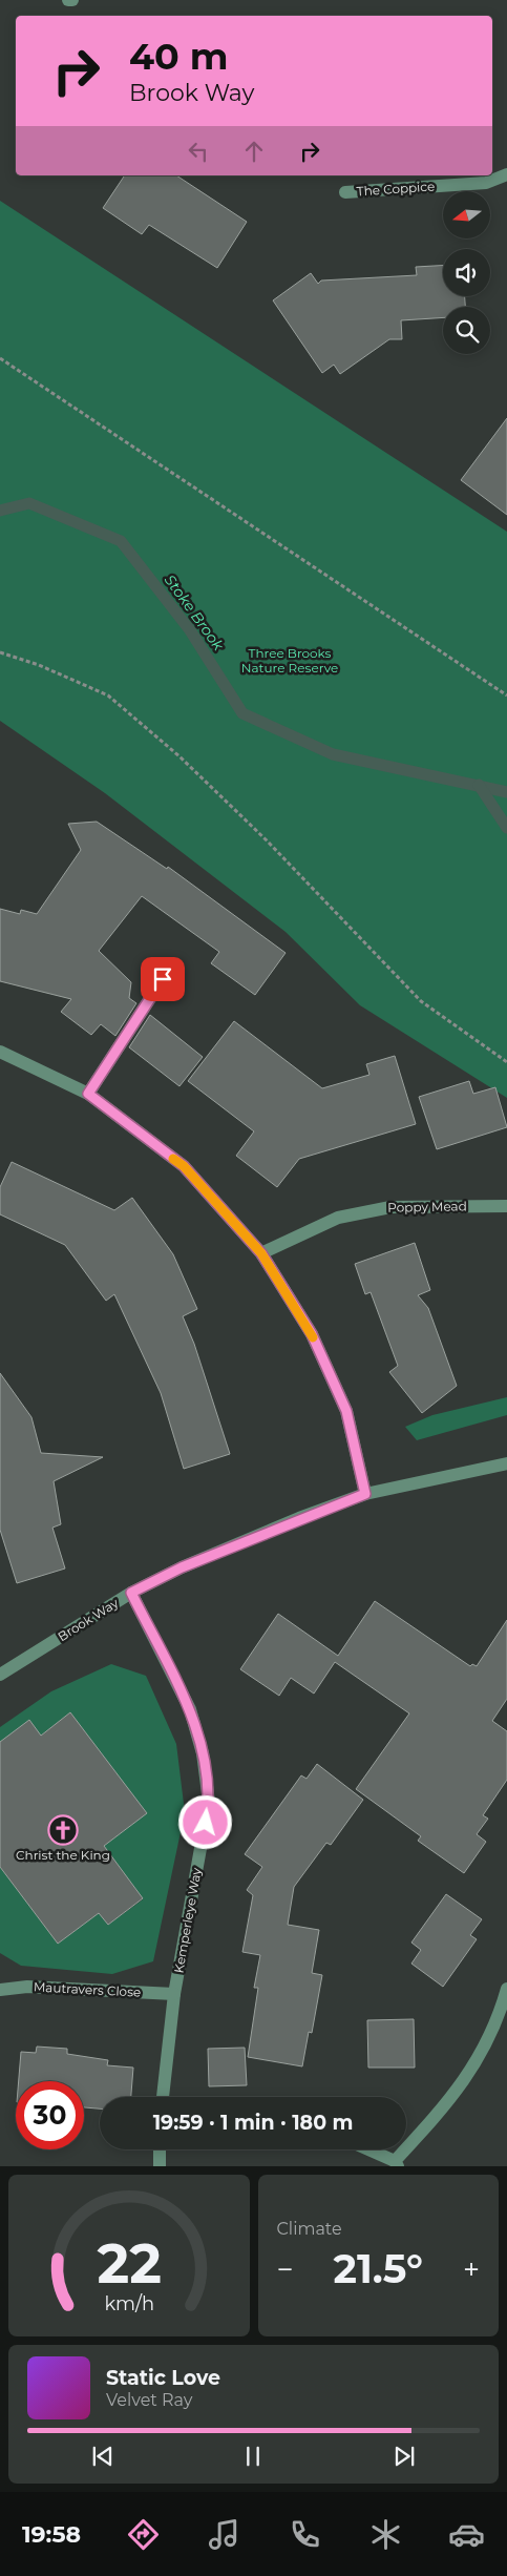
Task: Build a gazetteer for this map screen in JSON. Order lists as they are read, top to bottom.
{
  "streets": {
    "street": [
      "The Coppice",
      "Poppy Mead",
      "Brook Way",
      "Kemperleye Way",
      "Mautravers Close"
    ]
  },
  "crossings": [
    ["Brook Way", "Kemperleye Way"],
    ["Kemperleye Way", "Mautravers Close"]
  ],
  "water": ["Stoke Brook"],
  "parks": ["Three Brooks Nature Reserve"],
  "places": {
    "church": ["Christ the King"]
  },
  "north": "left",
  "page": {
    "turn": ["40 m", "Brook Way"],
    "limit": "30",
    "trip": "19:59 · 1 min · 180 m",
    "tile": "Climate",
    "heat": ["−", "21.5°", "+"],
    "song": ["Static Love", "Velvet Ray"],
    "tabs": "19:58",
    "gauge": ["22", "km/h"]
  }
}
